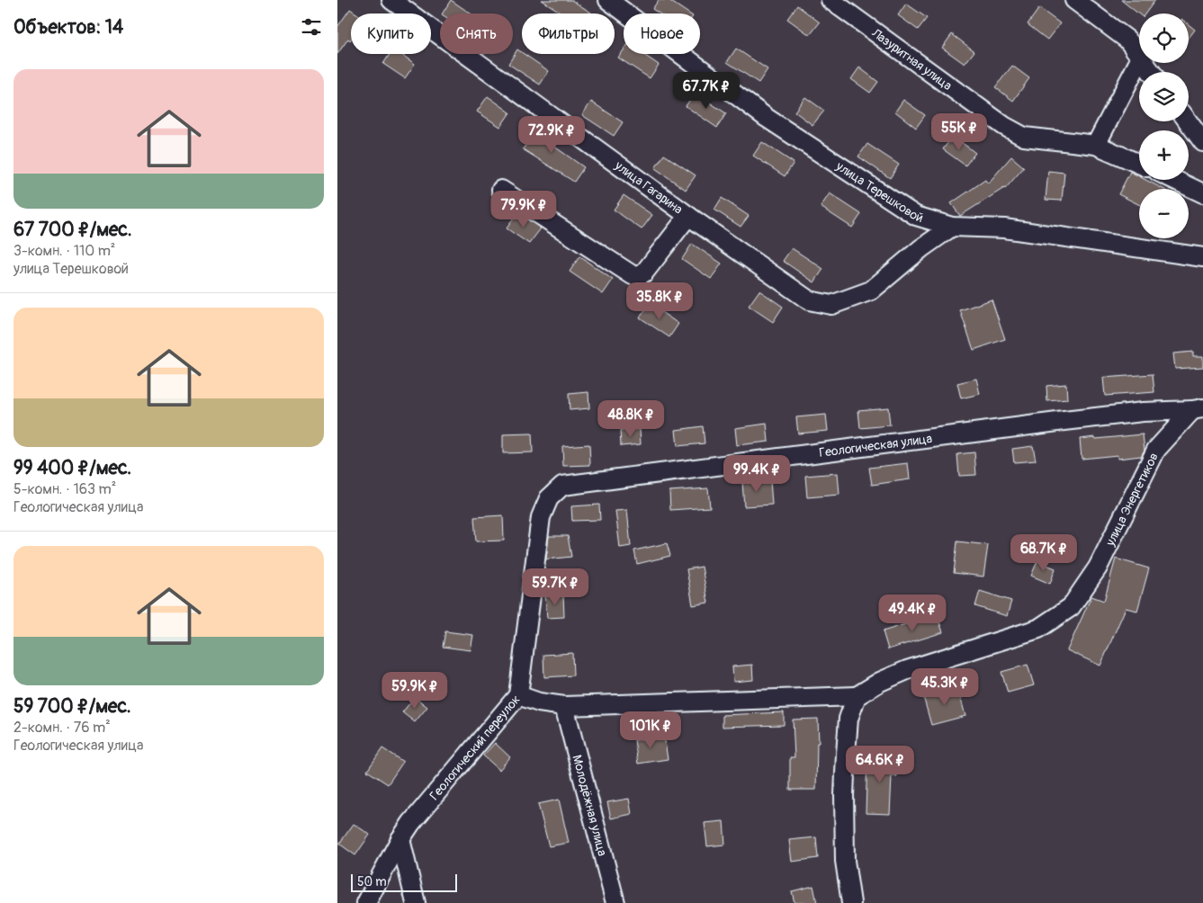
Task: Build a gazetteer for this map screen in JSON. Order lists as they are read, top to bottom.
{
  "streets": {
    "street": [
      "Лазуритная улица",
      "улица Гагарина",
      "улица Терешковой",
      "Геологическая улица",
      "улица Энергетиков",
      "Геологический переулок",
      "Молодёжная улица"
    ]
  },
  "crossings": [
    ["улица Гагарина", "улица Терешковой"],
    ["Геологическая улица", "улица Энергетиков"],
    ["Геологическая улица", "Геологический переулок"],
    ["улица Энергетиков", "Геологический переулок"],
    ["Геологический переулок", "Молодёжная улица"]
  ],
  "scale_bar": "50 m",
  "page": {
    "heading": "Объектов: 14",
    "map_buttons": ["+", "−"],
    "chip": [
      "Купить",
      "Снять",
      "Фильтры",
      "Новое"
    ],
    "list": [
      {
        "name": "67 700 ₽/мес.",
        "note": "3-комн. · 110 m² · улица Терешковой"
      },
      {
        "name": "99 400 ₽/мес.",
        "note": "5-комн. · 163 m² · Геологическая улица"
      },
      {
        "name": "59 700 ₽/мес.",
        "note": "2-комн. · 76 m² · Геологическая улица"
      }
    ],
    "price": [
      "67.7K ₽",
      "55K ₽",
      "72.9K ₽",
      "79.9K ₽",
      "35.8K ₽",
      "48.8K ₽",
      "99.4K ₽",
      "68.7K ₽",
      "59.7K ₽",
      "49.4K ₽",
      "45.3K ₽",
      "59.9K ₽",
      "101K ₽",
      "64.6K ₽"
    ],
    "scale": "50 m"
  }
}
